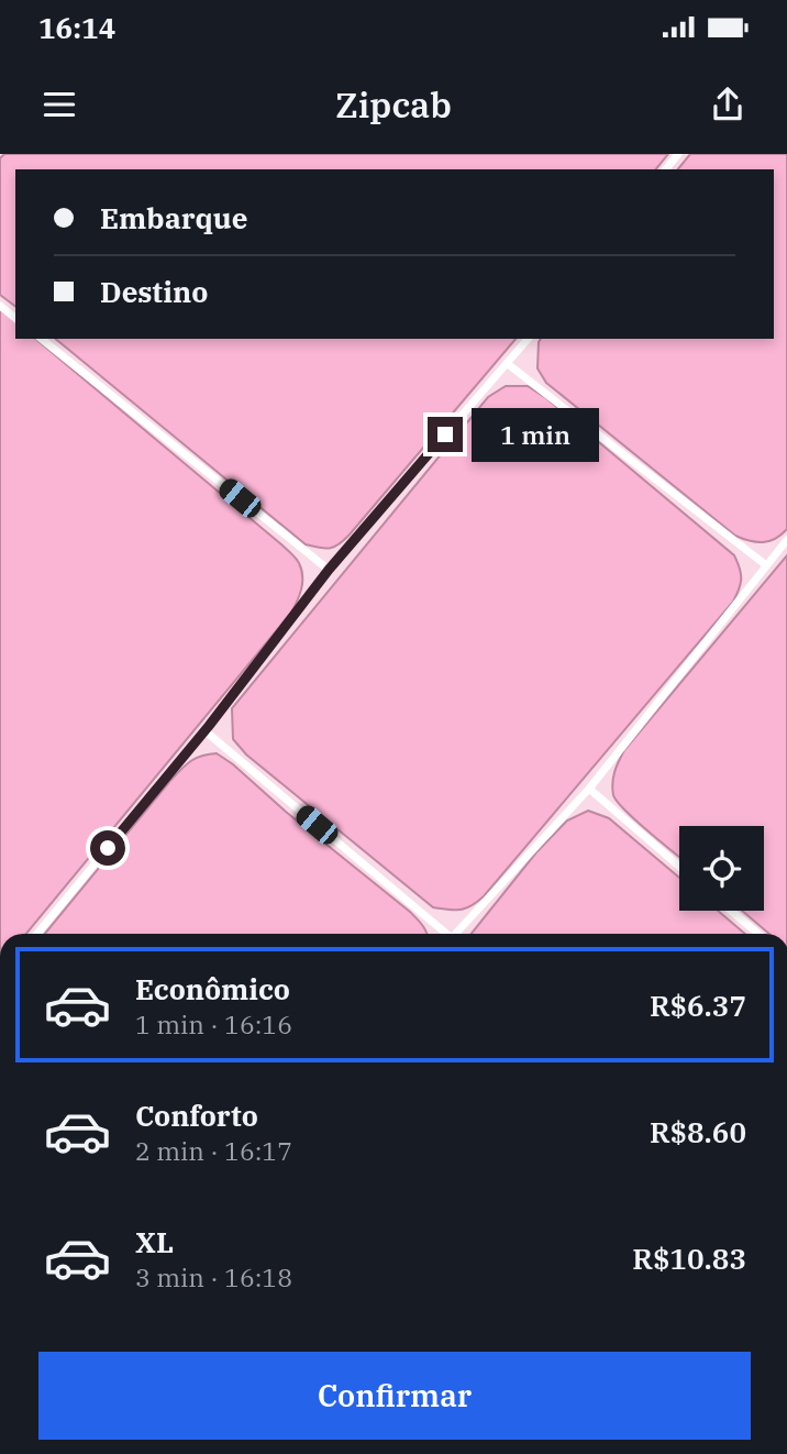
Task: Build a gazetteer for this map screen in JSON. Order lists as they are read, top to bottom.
{
  "page": {
    "status": "16:14",
    "header": "Zipcab",
    "banner": ["Embarque", "Destino"],
    "bubble": "1 min",
    "list": [
      {
        "name": "Econômico",
        "note": "1 min · 16:16",
        "value": "R$6.37"
      },
      {
        "name": "Conforto",
        "note": "2 min · 16:17",
        "value": "R$8.60"
      },
      {
        "name": "XL",
        "note": "3 min · 16:18",
        "value": "R$10.83"
      }
    ],
    "buttons": "Confirmar"
  }
}
